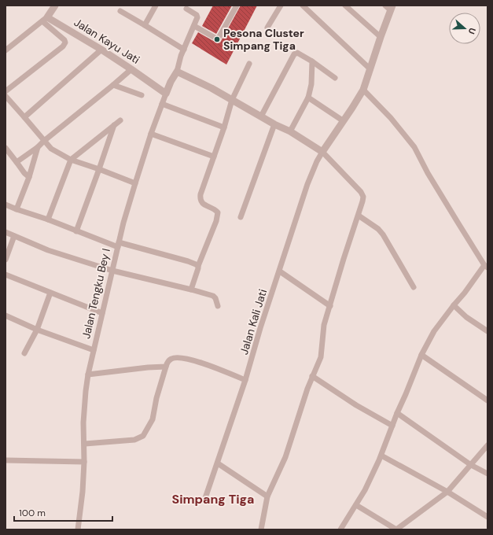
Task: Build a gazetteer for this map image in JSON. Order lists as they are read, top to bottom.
{
  "streets": {
    "street": ["Jalan Kayu Jati", "Jalan Tengku Bey I", "Jalan Kali Jati"]
  },
  "crossings": [
    ["Jalan Kayu Jati", "Jalan Tengku Bey I"]
  ],
  "districts": ["Simpang Tiga"],
  "places": ["Pesona Cluster Simpang Tiga"],
  "scale_bar": "100 m",
  "north": "right"
}
